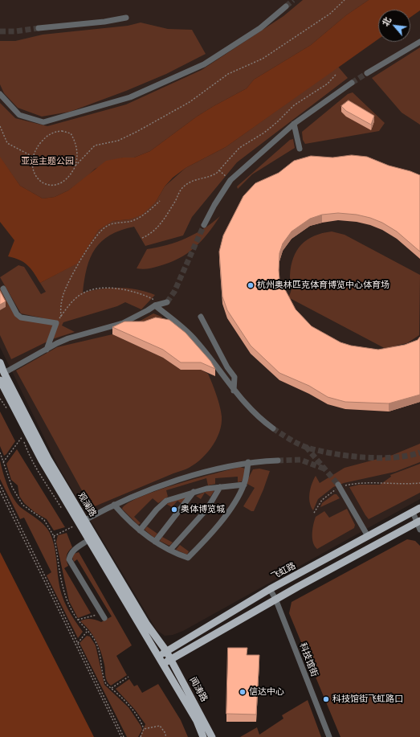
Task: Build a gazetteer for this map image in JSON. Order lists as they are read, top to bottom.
{
  "streets": {
    "main road": ["观澜路", "飞虹路", "闻涛路"],
    "street": ["科技馆街"]
  },
  "crossings": [
    ["观澜路", "飞虹路"],
    ["观澜路", "闻涛路"],
    ["飞虹路", "科技馆街"],
    ["飞虹路", "闻涛路"]
  ],
  "parks": ["亚运主题公园"],
  "places": [
    "杭州奥林匹克体育博览中心体育场",
    "奥体博览城",
    "信达中心",
    "科技馆街飞虹路口"
  ],
  "north": "top left"
}
